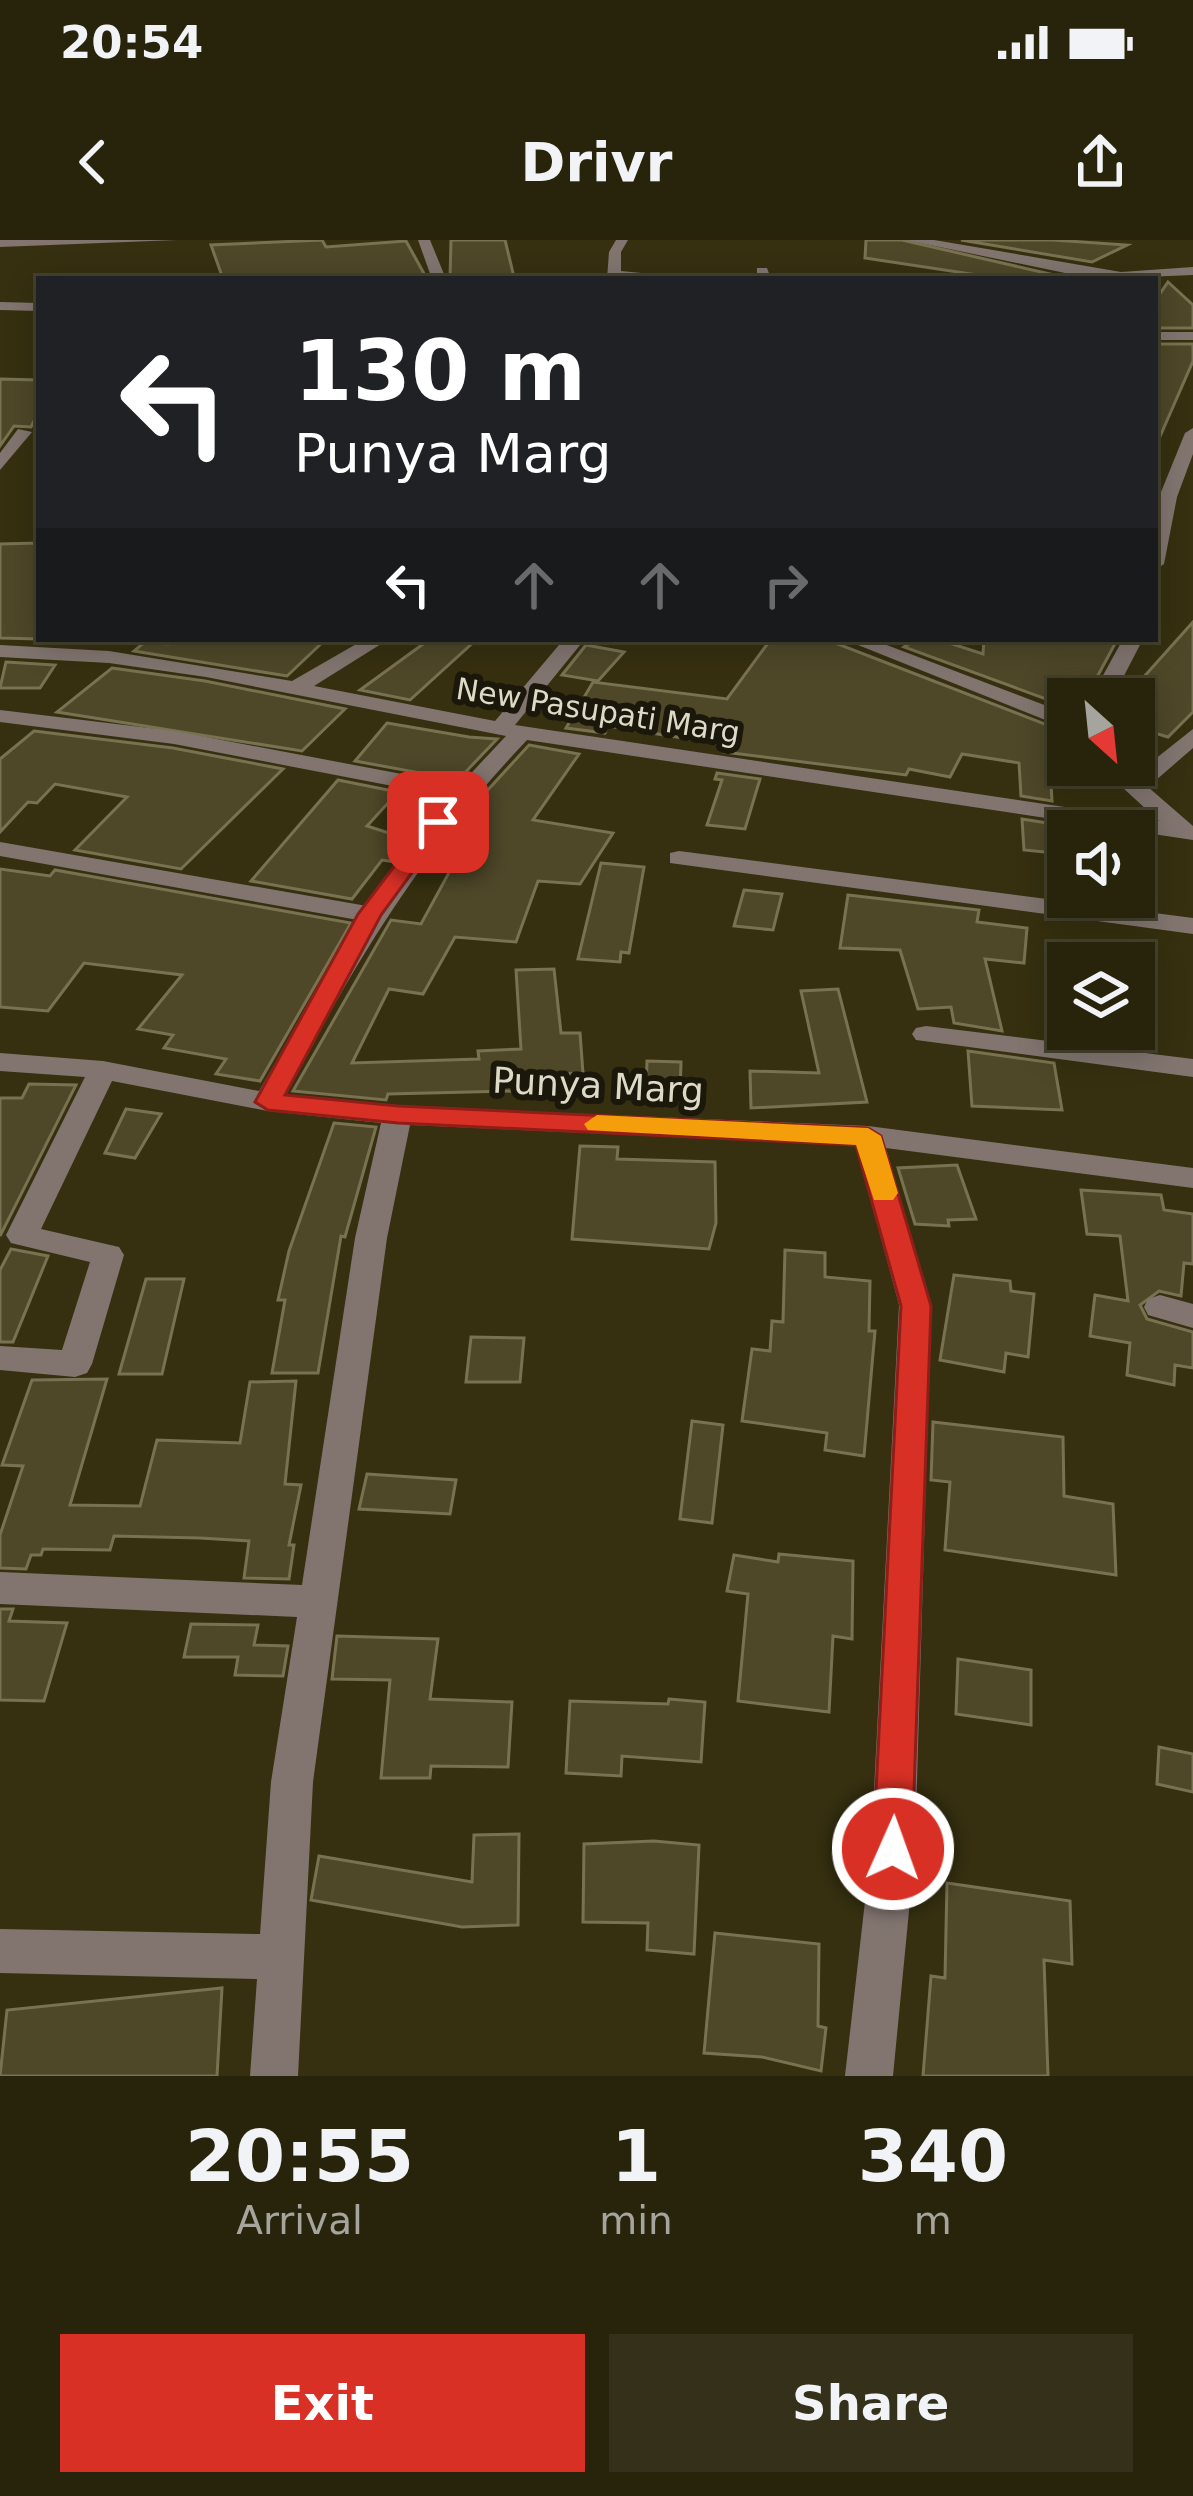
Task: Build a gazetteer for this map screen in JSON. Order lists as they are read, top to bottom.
{
  "streets": {
    "street": ["New Pasupati Marg", "Punya Marg"]
  },
  "north": "bottom right",
  "page": {
    "status": "20:54",
    "header": "Drivr",
    "turn": ["130 m", "Punya Marg"],
    "eta": [
      "20:55",
      "Arrival",
      "1",
      "min",
      "340",
      "m"
    ],
    "buttons": ["Exit", "Share"]
  }
}
